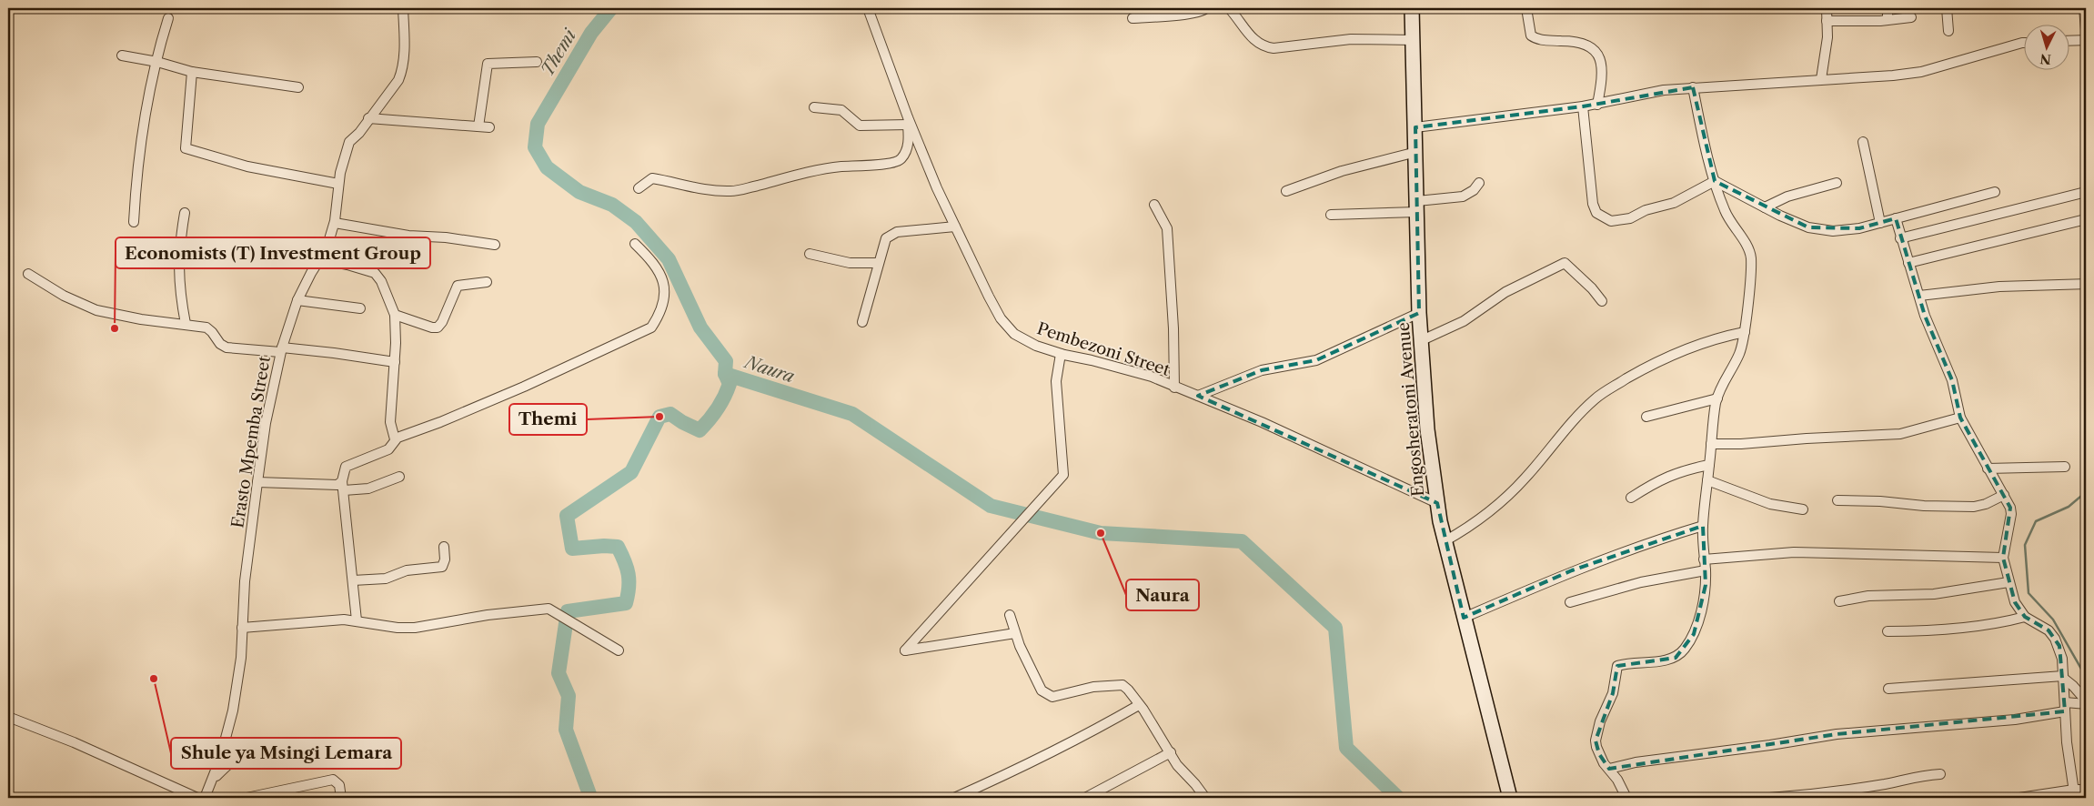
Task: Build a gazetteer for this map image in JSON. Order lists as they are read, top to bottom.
{
  "streets": {
    "street": ["Pembezoni Street", "Engosheratoni Avenue", "Erasto Mpemba Street"]
  },
  "crossings": [
    ["Pembezoni Street", "Engosheratoni Avenue"]
  ],
  "water": ["Themi", "Naura"],
  "places": [
    "Economists (T) Investment Group",
    "Themi",
    "Naura",
    "Shule ya Msingi Lemara"
  ],
  "north": "bottom"
}
